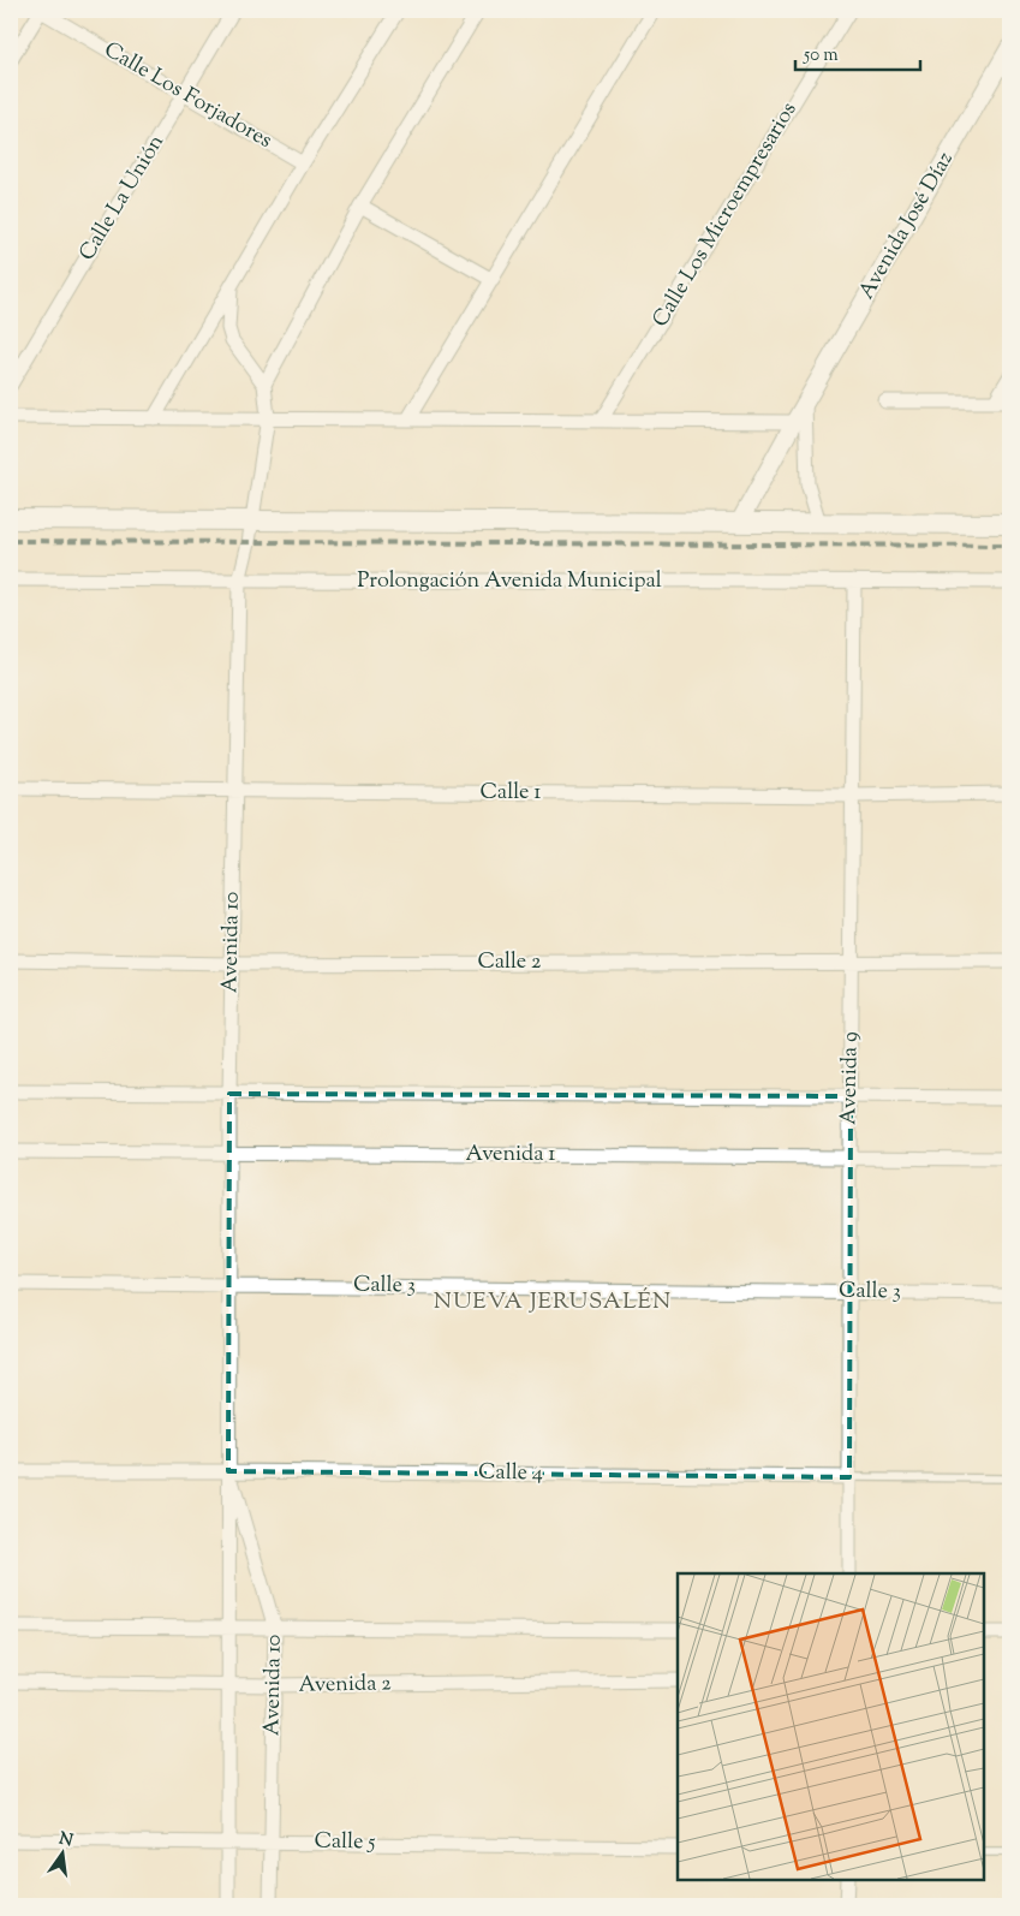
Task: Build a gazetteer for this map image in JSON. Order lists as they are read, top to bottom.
{
  "streets": {
    "street": [
      "Calle Los Forjadores",
      "Calle La Unión",
      "Calle Los Microempresarios",
      "Avenida José Díaz",
      "Prolongación Avenida Municipal",
      "Calle 1",
      "Avenida 10",
      "Calle 2",
      "Avenida 9",
      "Avenida 1",
      "Calle 3",
      "Calle 4",
      "Avenida 2",
      "Calle 5"
    ]
  },
  "crossings": [
    ["Calle Los Forjadores", "Calle La Unión"],
    ["Prolongación Avenida Municipal", "Avenida 10"],
    ["Prolongación Avenida Municipal", "Avenida 9"],
    ["Calle 1", "Avenida 10"],
    ["Calle 1", "Avenida 9"],
    ["Avenida 10", "Calle 2"],
    ["Avenida 10", "Avenida 1"],
    ["Avenida 10", "Calle 3"],
    ["Avenida 10", "Calle 4"],
    ["Avenida 10", "Avenida 2"],
    ["Avenida 10", "Calle 5"],
    ["Calle 2", "Avenida 9"],
    ["Avenida 9", "Avenida 1"],
    ["Avenida 9", "Calle 3"],
    ["Avenida 9", "Calle 4"]
  ],
  "districts": ["NUEVA JERUSALÉN"],
  "scale_bar": "50 m",
  "north": "top"
}
